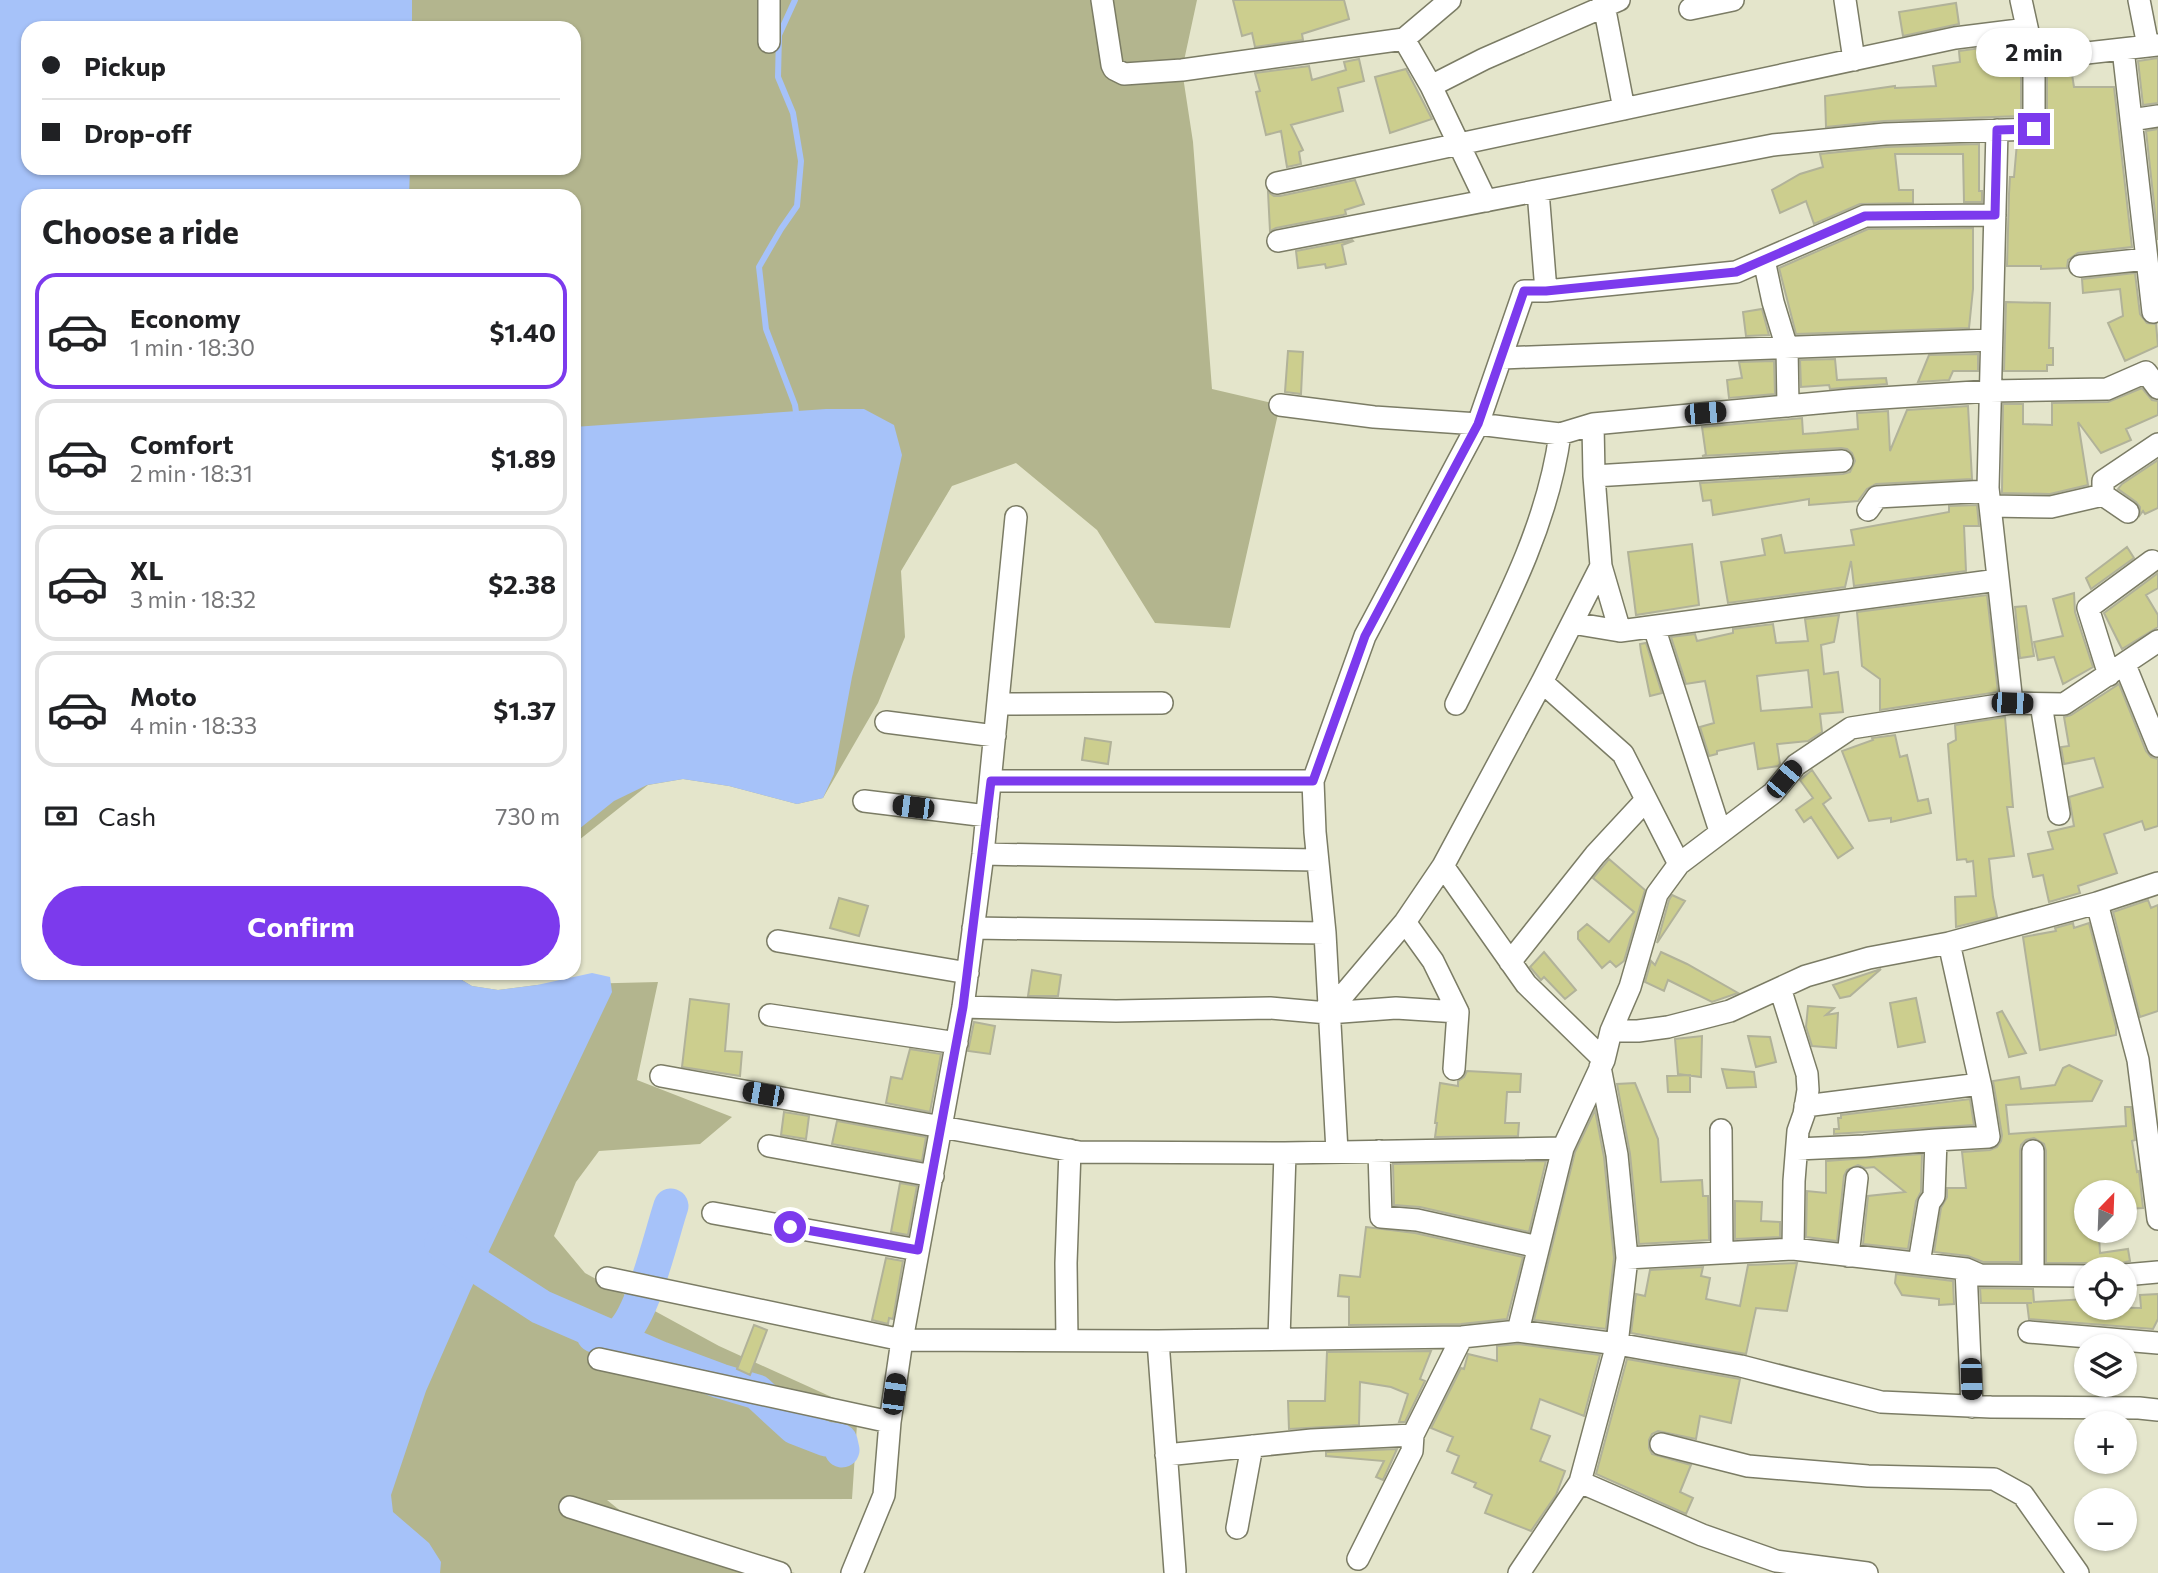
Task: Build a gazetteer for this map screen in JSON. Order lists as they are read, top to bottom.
{
  "north": "top right",
  "page": {
    "banner": ["Pickup", "Drop-off"],
    "bubble": "2 min",
    "heading": "Choose a ride",
    "list": [
      {
        "name": "Economy",
        "note": "1 min · 18:30",
        "value": "$1.40"
      },
      {
        "name": "Comfort",
        "note": "2 min · 18:31",
        "value": "$1.89"
      },
      {
        "name": "XL",
        "note": "3 min · 18:32",
        "value": "$2.38"
      },
      {
        "name": "Moto",
        "note": "4 min · 18:33",
        "value": "$1.37"
      }
    ],
    "pay": ["Cash", "730 m"],
    "buttons": "Confirm",
    "map_buttons": ["+", "−"]
  }
}
